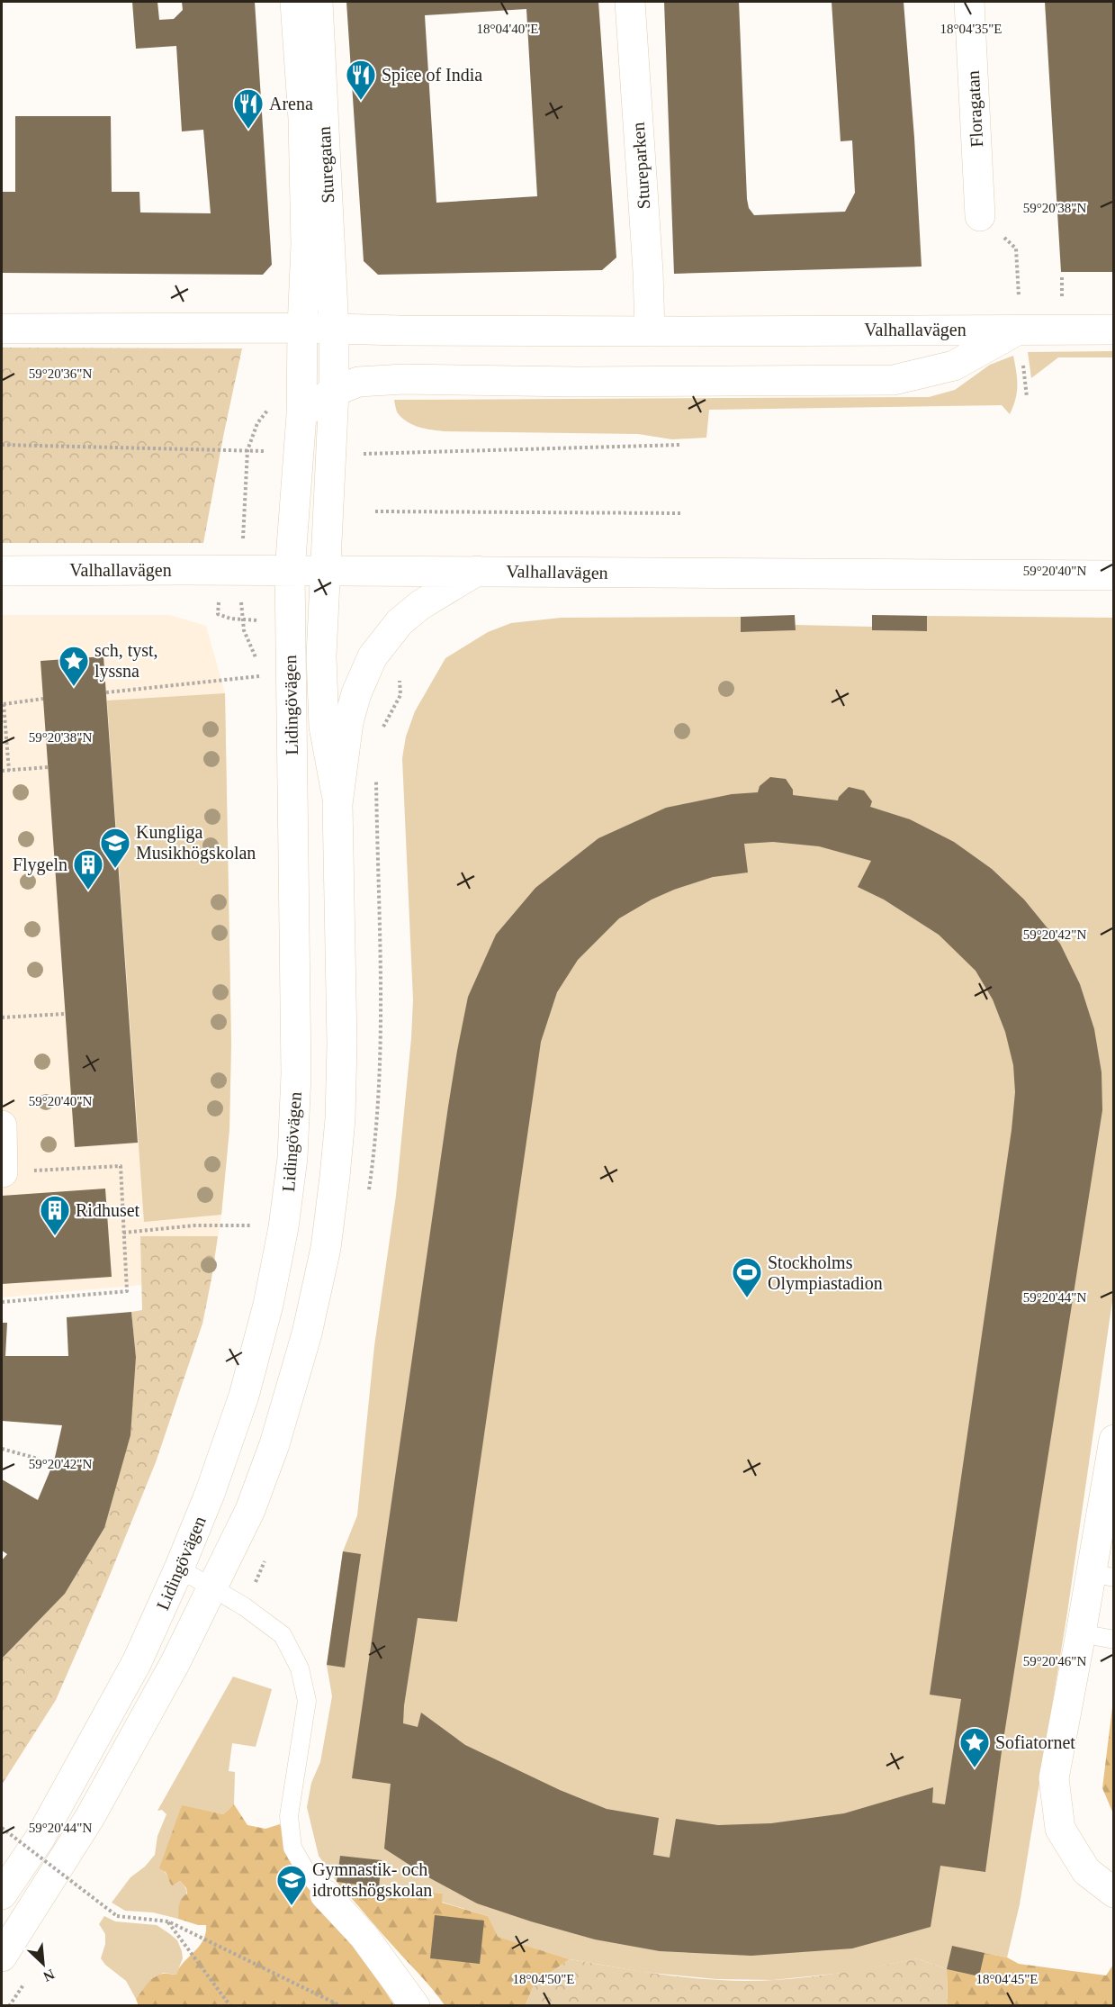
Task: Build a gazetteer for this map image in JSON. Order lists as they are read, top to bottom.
{
  "streets": {
    "main road": [
      "Floragatan",
      "Sturegatan",
      "Stureparken",
      "Valhallavägen",
      "Lidingövägen"
    ]
  },
  "crossings": [
    ["Sturegatan", "Valhallavägen"],
    ["Sturegatan", "Lidingövägen"],
    ["Stureparken", "Valhallavägen"],
    ["Valhallavägen", "Lidingövägen"]
  ],
  "places": {
    "restaurant": ["Spice of India", "Arena"],
    "place": ["sch, tyst, lyssna", "Sofiatornet"],
    "school or university": ["Kungliga Musikhögskolan", "Gymnastik- och idrottshögskolan"],
    "building": ["Flygeln", "Ridhuset"],
    "sports": ["Stockholms Olympiastadion"]
  },
  "north": "bottom right",
  "coordinates": [
    "18°04'40\"E",
    "18°04'35\"E",
    "59°20'38\"N",
    "59°20'36\"N",
    "59°20'40\"N",
    "59°20'42\"N",
    "59°20'44\"N",
    "59°20'46\"N",
    "18°04'50\"E",
    "18°04'45\"E"
  ]
}
